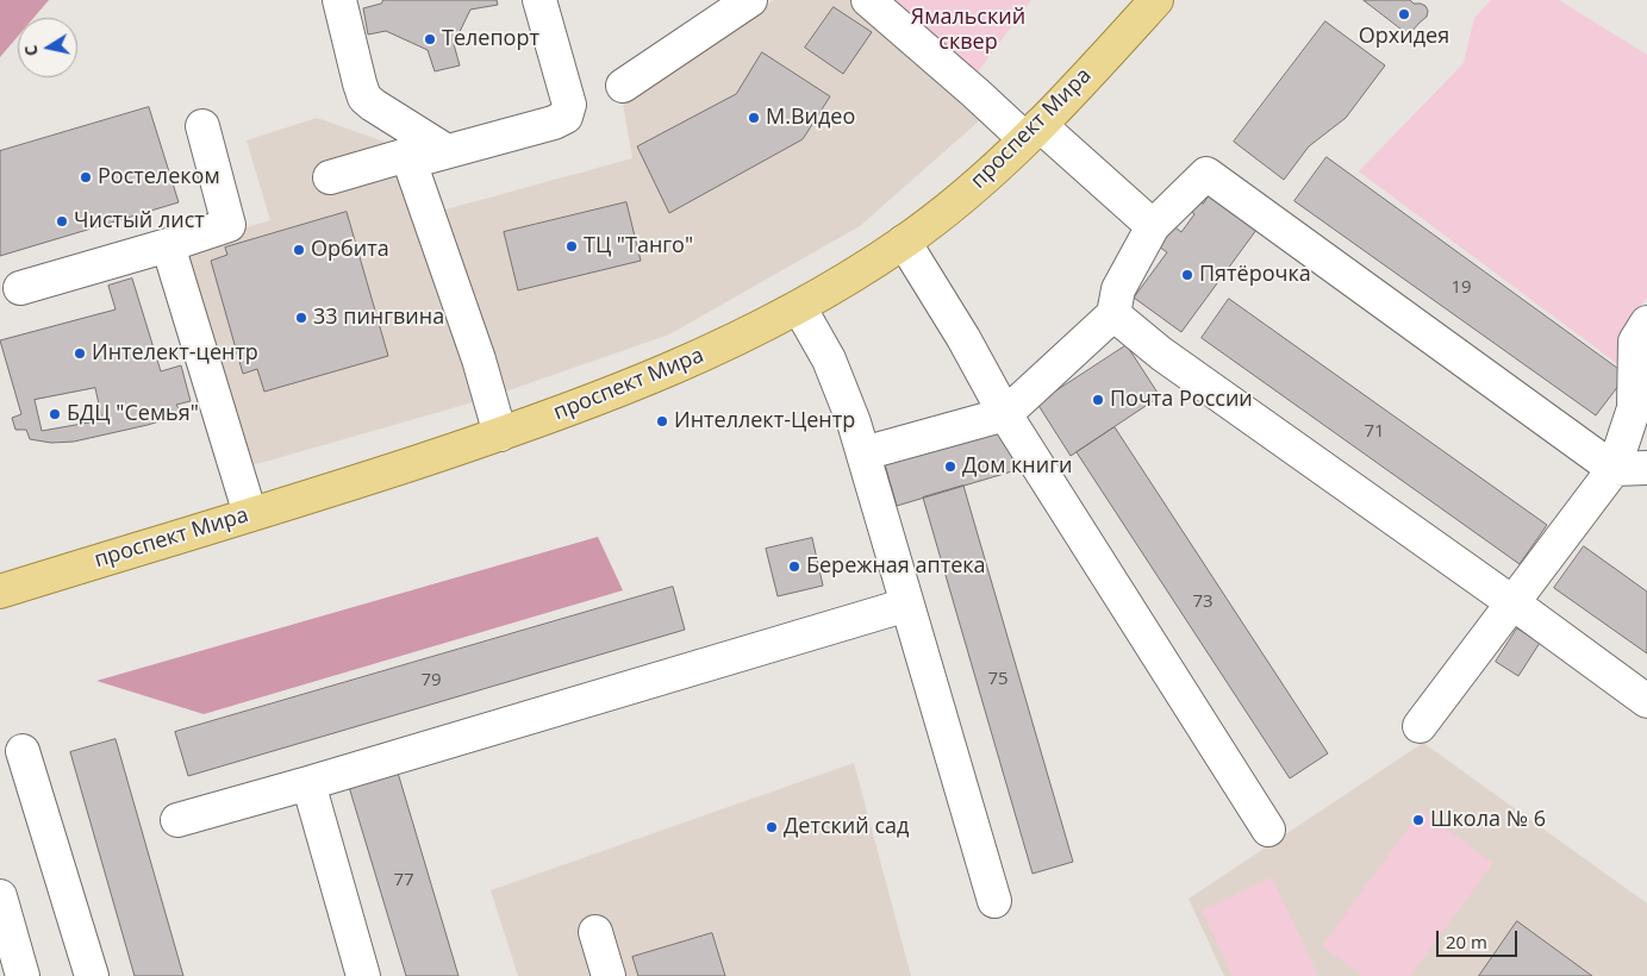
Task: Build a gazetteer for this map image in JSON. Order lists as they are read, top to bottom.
{
  "streets": {
    "main road": ["проспект Мира"]
  },
  "parks": ["Ямальский сквер"],
  "places": [
    "Орхидея",
    "Телепорт",
    "М.Видео",
    "Ростелеком",
    "Чистый лист",
    "ТЦ \"Танго\"",
    "Орбита",
    "Пятёрочка",
    "33 пингвина",
    "Интелект-центр",
    "Почта России",
    "БДЦ \"Семья\"",
    "Интеллект-Центр",
    "Дом книги",
    "Бережная аптека",
    "Школа № 6",
    "Детский сад"
  ],
  "house_numbers": [
    "19",
    "71",
    "73",
    "75",
    "79",
    "77"
  ],
  "scale_bar": "20 m",
  "north": "left"
}
